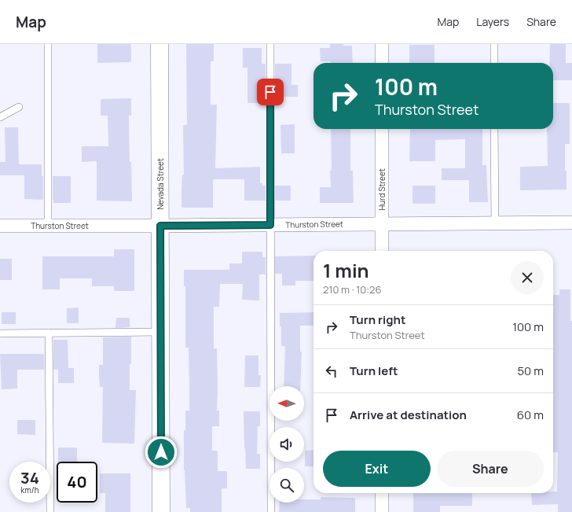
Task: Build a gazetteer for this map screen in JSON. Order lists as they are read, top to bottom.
{
  "streets": {
    "street": ["Nevada Street", "Hurd Street", "Thurston Street"]
  },
  "crossings": [
    ["Nevada Street", "Thurston Street"],
    ["Hurd Street", "Thurston Street"]
  ],
  "north": "left",
  "page": {
    "header": "Map",
    "nav": ["Map", "Layers", "Share"],
    "turn": ["100 m", "Thurston Street"],
    "heading": ["1 min", "210 m · 10:26"],
    "list": [
      {
        "name": "Turn right",
        "note": "Thurston Street",
        "value": "100 m"
      },
      {
        "name": "Turn left",
        "value": "50 m"
      },
      {
        "name": "Arrive at destination",
        "value": "60 m"
      }
    ],
    "buttons": ["Exit", "Share"],
    "speed": "34 km/h",
    "limit": "40"
  }
}
